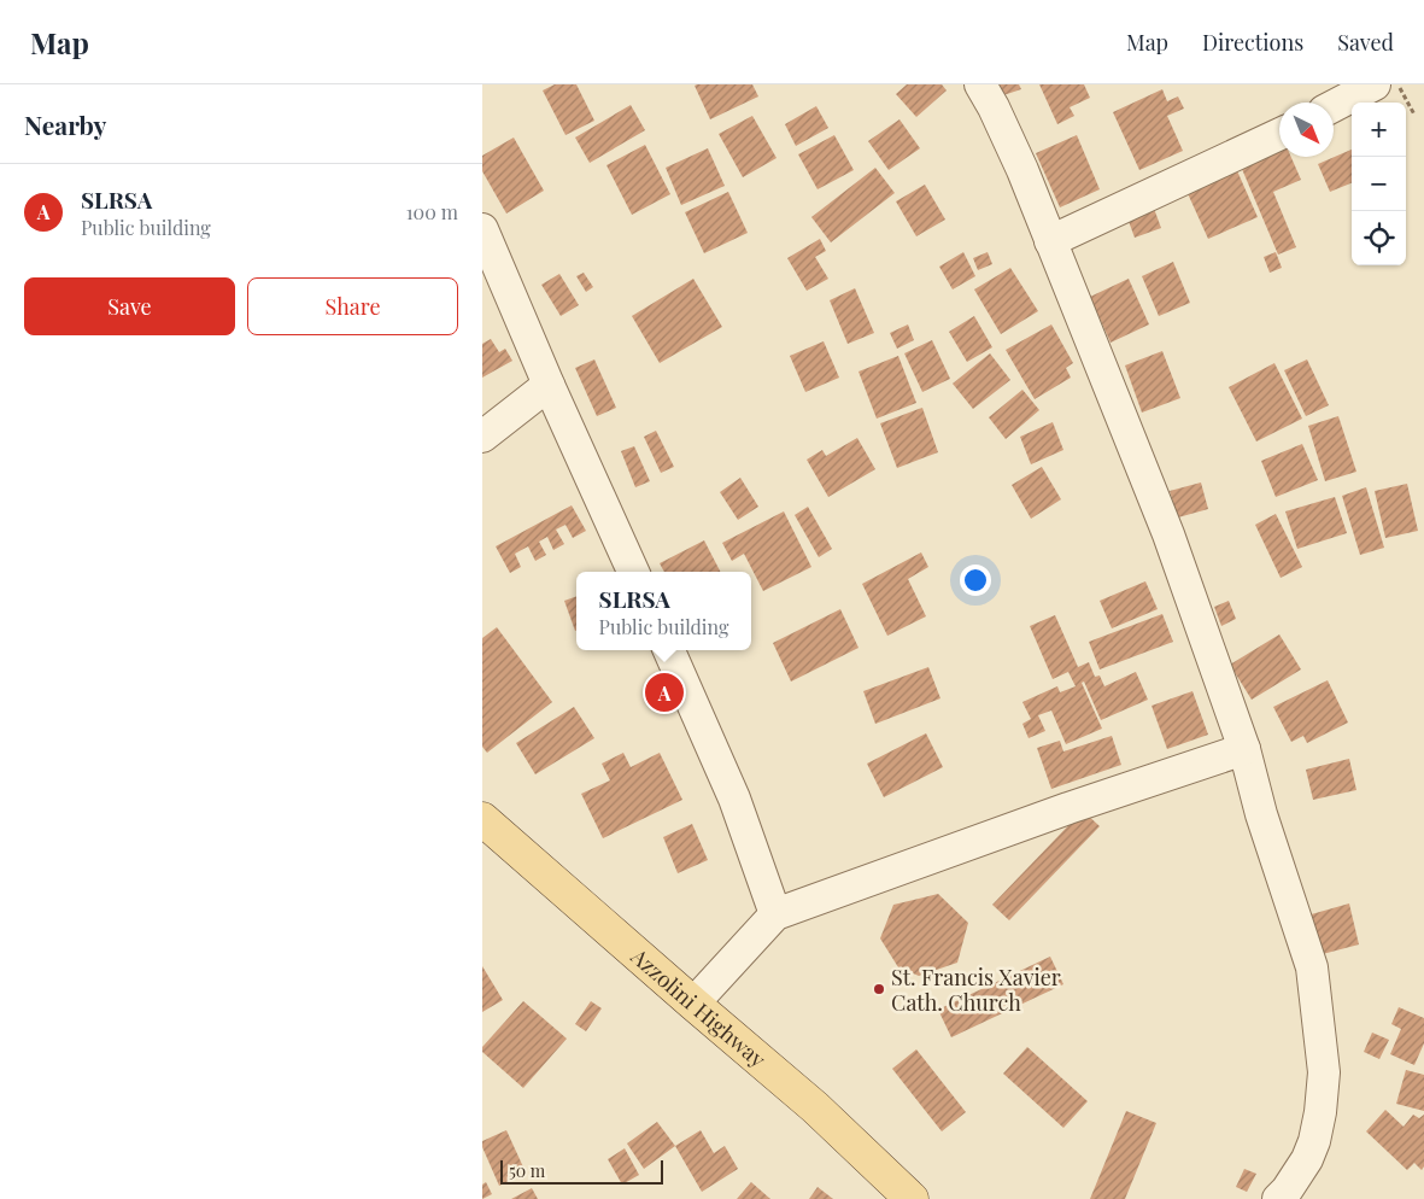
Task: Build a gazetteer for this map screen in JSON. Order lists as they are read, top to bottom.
{
  "streets": {
    "main road": ["Azzolini Highway"]
  },
  "places": ["St. Francis Xavier Cath. Church"],
  "scale_bar": "50 m",
  "north": "bottom right",
  "page": {
    "header": "Map",
    "nav": ["Map", "Directions", "Saved"],
    "heading": "Nearby",
    "map_buttons": ["+", "−"],
    "list": [
      {
        "mark": "A",
        "name": "SLRSA",
        "note": "Public building",
        "value": "100 m"
      }
    ],
    "buttons": ["Save", "Share"],
    "popup": ["SLRSA", "Public building"],
    "pins": "A",
    "scale": "50 m"
  }
}
